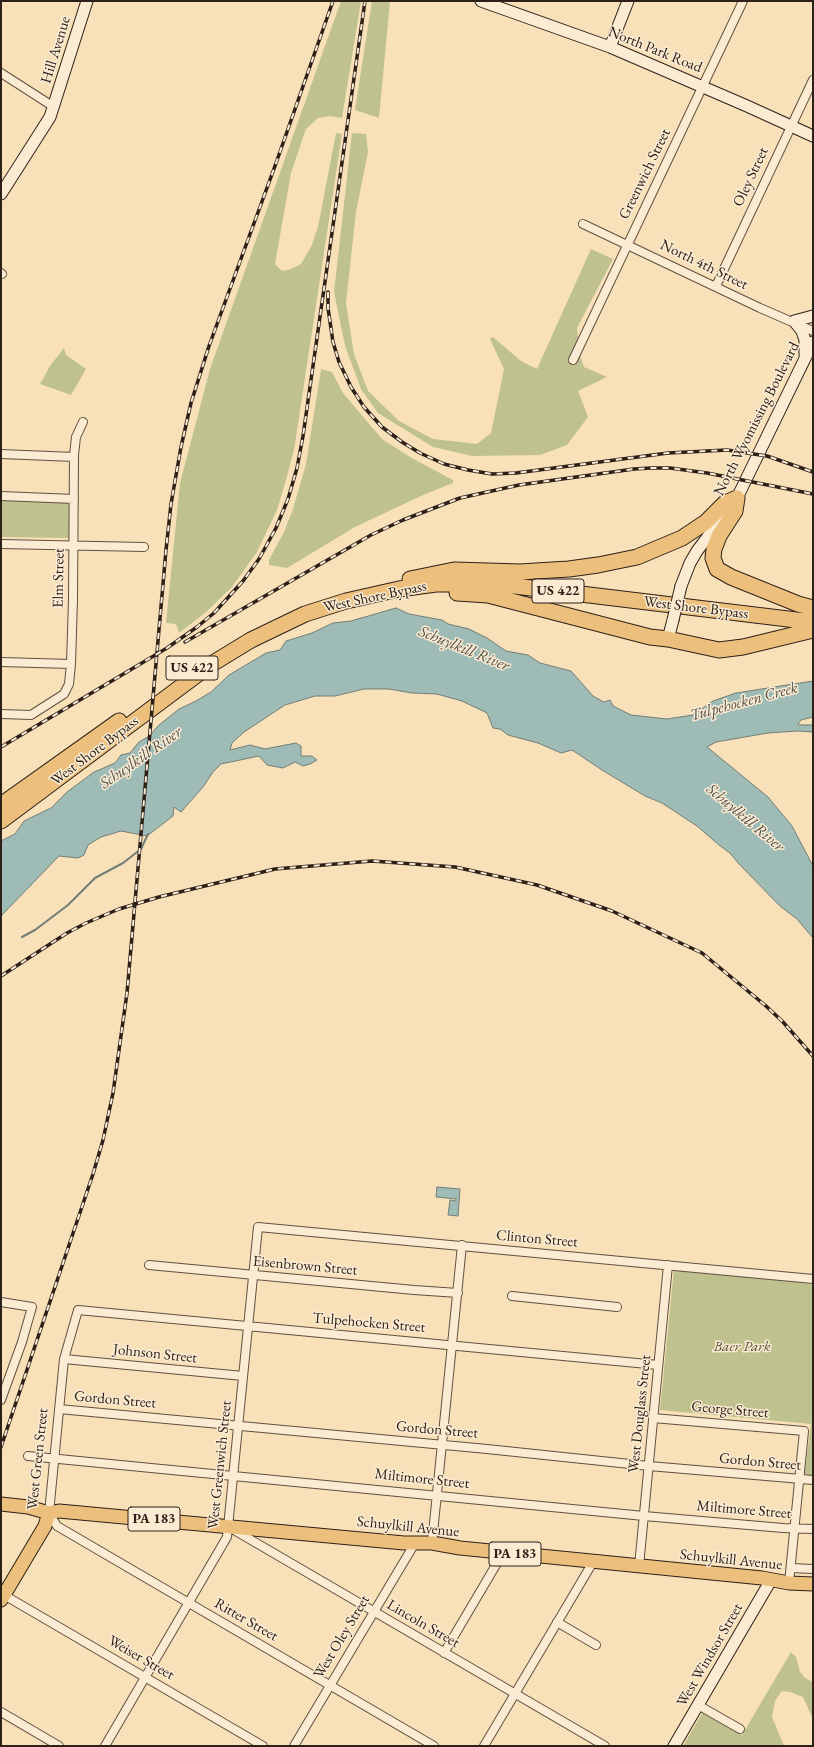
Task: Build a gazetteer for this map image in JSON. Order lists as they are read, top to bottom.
{
  "streets": {
    "highway": ["US 422", "West Shore Bypass"],
    "main road": ["West Green Street", "PA 183", "Schuylkill Avenue"],
    "street": [
      "Hill Avenue",
      "North Park Road",
      "Greenwich Street",
      "Oley Street",
      "North 4th Street",
      "North Wyomissing Boulevard",
      "Elm Street",
      "Clinton Street",
      "Eisenbrown Street",
      "Tulpehocken Street",
      "Johnson Street",
      "Gordon Street",
      "George Street",
      "West Douglass Street",
      "West Greenwich Street",
      "Miltimore Street",
      "Ritter Street",
      "Lincoln Street",
      "West Oley Street",
      "West Windsor Street",
      "Weiser Street"
    ]
  },
  "crossings": [
    ["North Park Road", "Greenwich Street"],
    ["North Park Road", "Oley Street"],
    ["Greenwich Street", "North 4th Street"],
    ["Oley Street", "North 4th Street"],
    ["Clinton Street", "West Douglass Street"],
    ["Clinton Street", "West Greenwich Street"],
    ["Eisenbrown Street", "West Greenwich Street"],
    ["Tulpehocken Street", "West Douglass Street"],
    ["Tulpehocken Street", "West Green Street"],
    ["Tulpehocken Street", "West Greenwich Street"],
    ["Johnson Street", "West Green Street"],
    ["Johnson Street", "West Greenwich Street"],
    ["Gordon Street", "George Street"],
    ["Gordon Street", "West Douglass Street"],
    ["Gordon Street", "West Green Street"],
    ["Gordon Street", "West Greenwich Street"],
    ["George Street", "West Douglass Street"],
    ["West Douglass Street", "Miltimore Street"],
    ["West Douglass Street", "Schuylkill Avenue"],
    ["West Green Street", "Miltimore Street"],
    ["West Green Street", "Schuylkill Avenue"],
    ["West Green Street", "Ritter Street"],
    ["West Green Street", "Weiser Street"],
    ["West Greenwich Street", "Miltimore Street"],
    ["West Greenwich Street", "Schuylkill Avenue"],
    ["West Greenwich Street", "Ritter Street"],
    ["West Greenwich Street", "Lincoln Street"],
    ["West Greenwich Street", "Weiser Street"],
    ["Schuylkill Avenue", "Ritter Street"],
    ["Schuylkill Avenue", "Lincoln Street"],
    ["Schuylkill Avenue", "West Oley Street"],
    ["Schuylkill Avenue", "West Windsor Street"],
    ["Ritter Street", "West Oley Street"],
    ["Lincoln Street", "West Oley Street"]
  ],
  "water": ["Schuylkill River", "Tulpehocken Creek"],
  "parks": ["Baer Park"]
}
